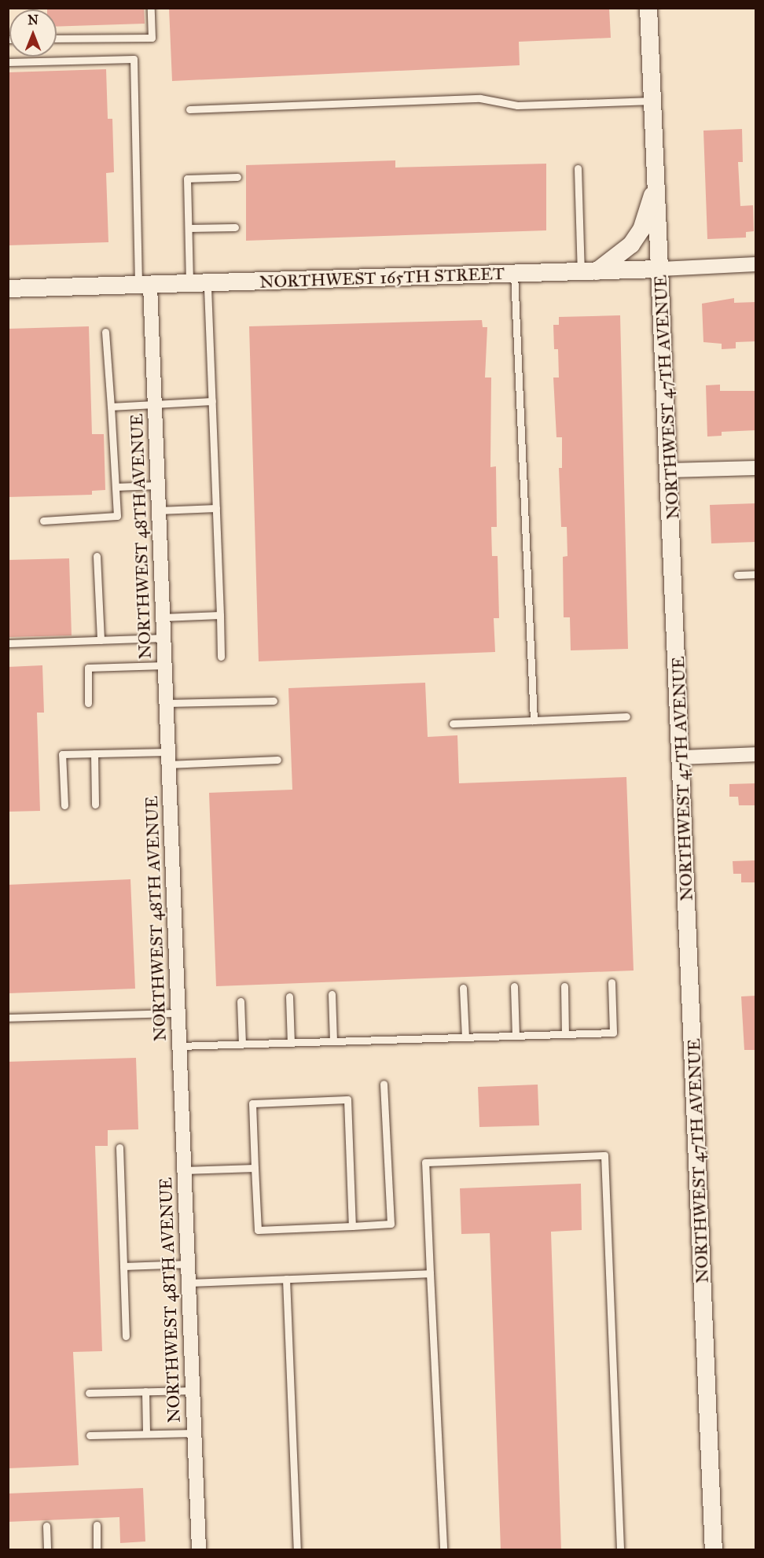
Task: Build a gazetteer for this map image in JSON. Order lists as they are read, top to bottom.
{
  "streets": {
    "street": ["NORTHWEST 165TH STREET", "NORTHWEST 47TH AVENUE", "NORTHWEST 48TH AVENUE"]
  },
  "crossings": [
    ["NORTHWEST 165TH STREET", "NORTHWEST 47TH AVENUE"],
    ["NORTHWEST 165TH STREET", "NORTHWEST 48TH AVENUE"]
  ],
  "north": "top"
}
